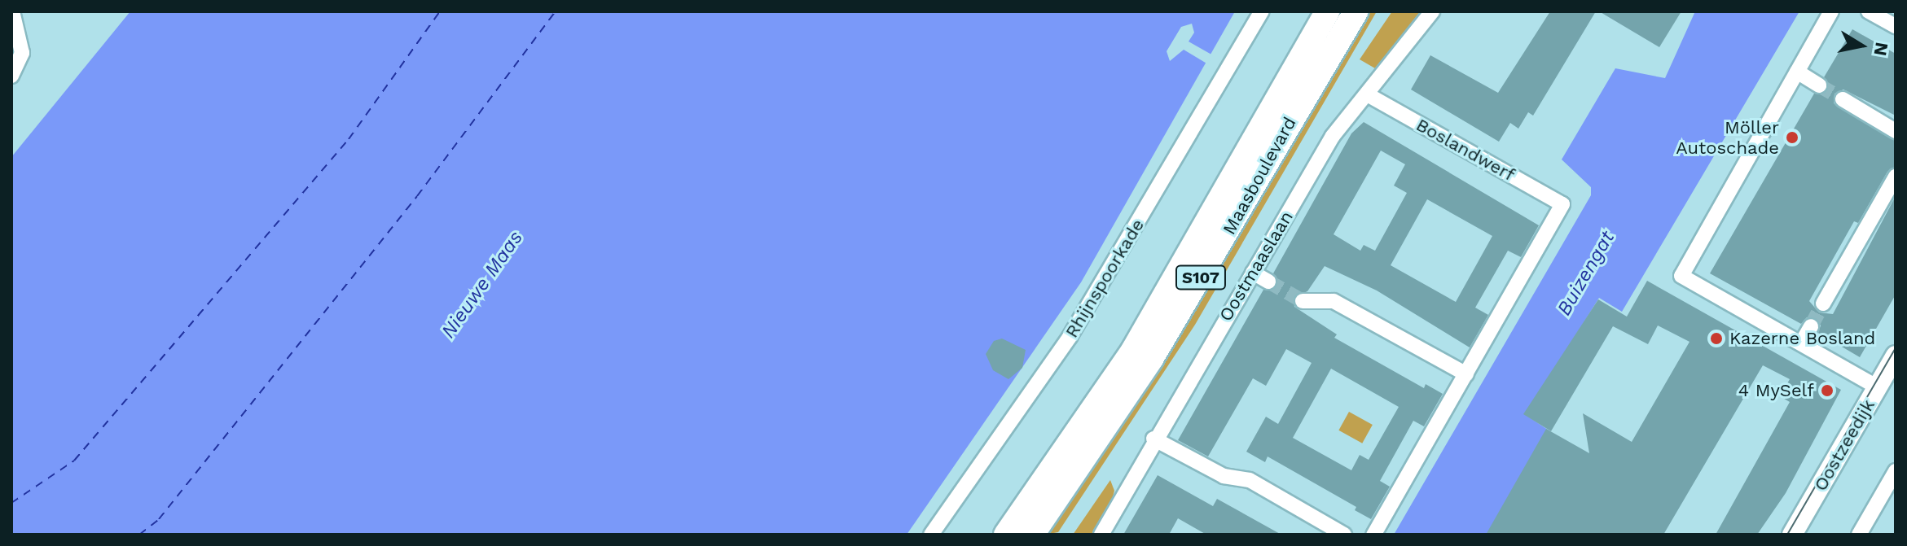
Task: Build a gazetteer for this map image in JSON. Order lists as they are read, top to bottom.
{
  "streets": {
    "main road": ["Maasboulevard", "S107"],
    "street": [
      "Boslandwerf",
      "Oostmaaslaan",
      "Rhijnspoorkade",
      "Oostzeedijk"
    ]
  },
  "crossings": [
    ["Boslandwerf", "Oostmaaslaan"]
  ],
  "water": ["Buizengat", "Nieuwe Maas"],
  "places": ["Möller Autoschade", "Kazerne Bosland", "4 MySelf"],
  "north": "right"
}
